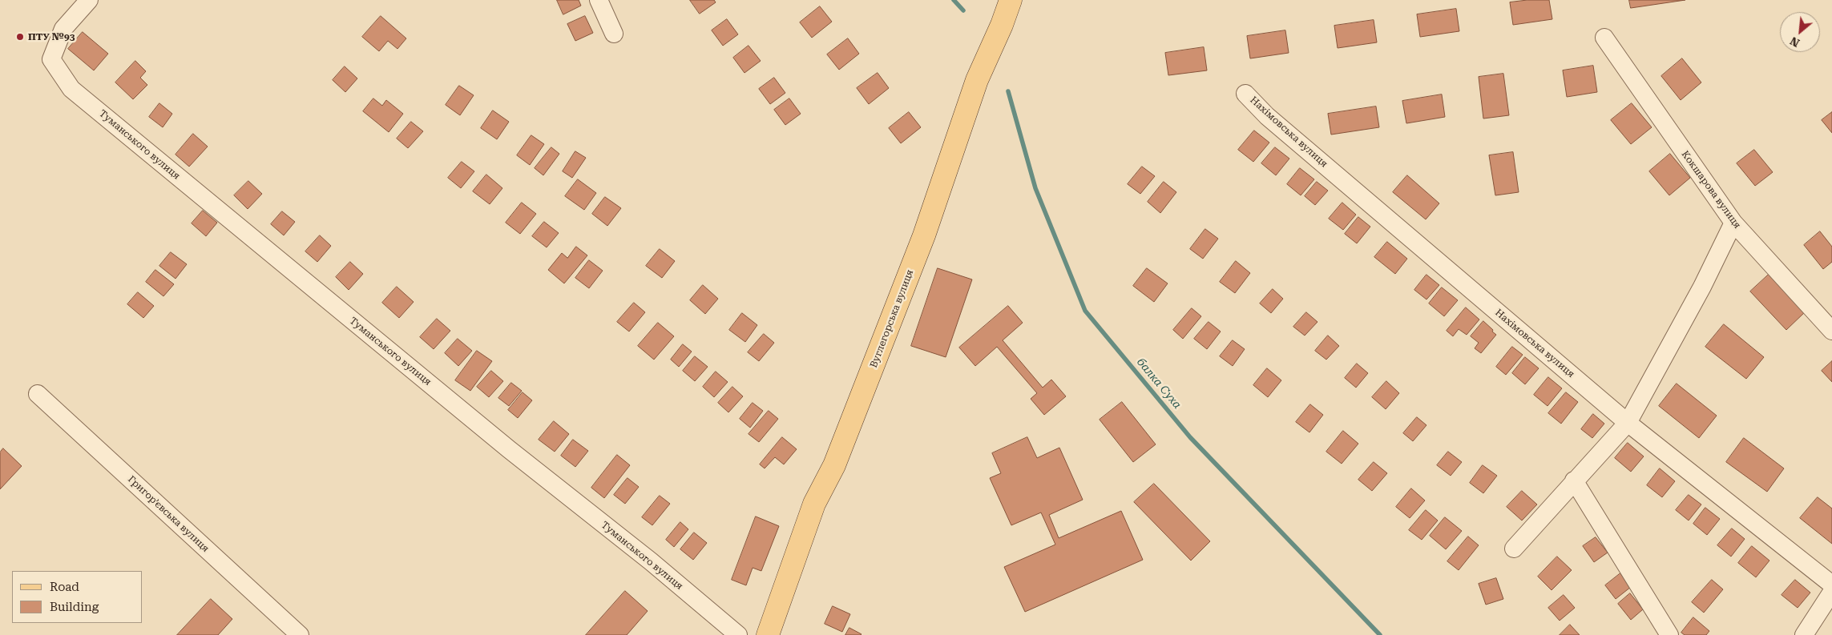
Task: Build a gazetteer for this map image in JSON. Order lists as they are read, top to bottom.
{
  "streets": {
    "main road": ["Вуглегорська вулиця"],
    "street": [
      "Нахімовська вулиця",
      "Туманського вулиця",
      "Кокшарова вулиця",
      "Григор’євська вулиця"
    ]
  },
  "water": ["балка Суха"],
  "places": ["ПТУ №93"],
  "legend": ["Road", "Building"],
  "north": "bottom left"
}
